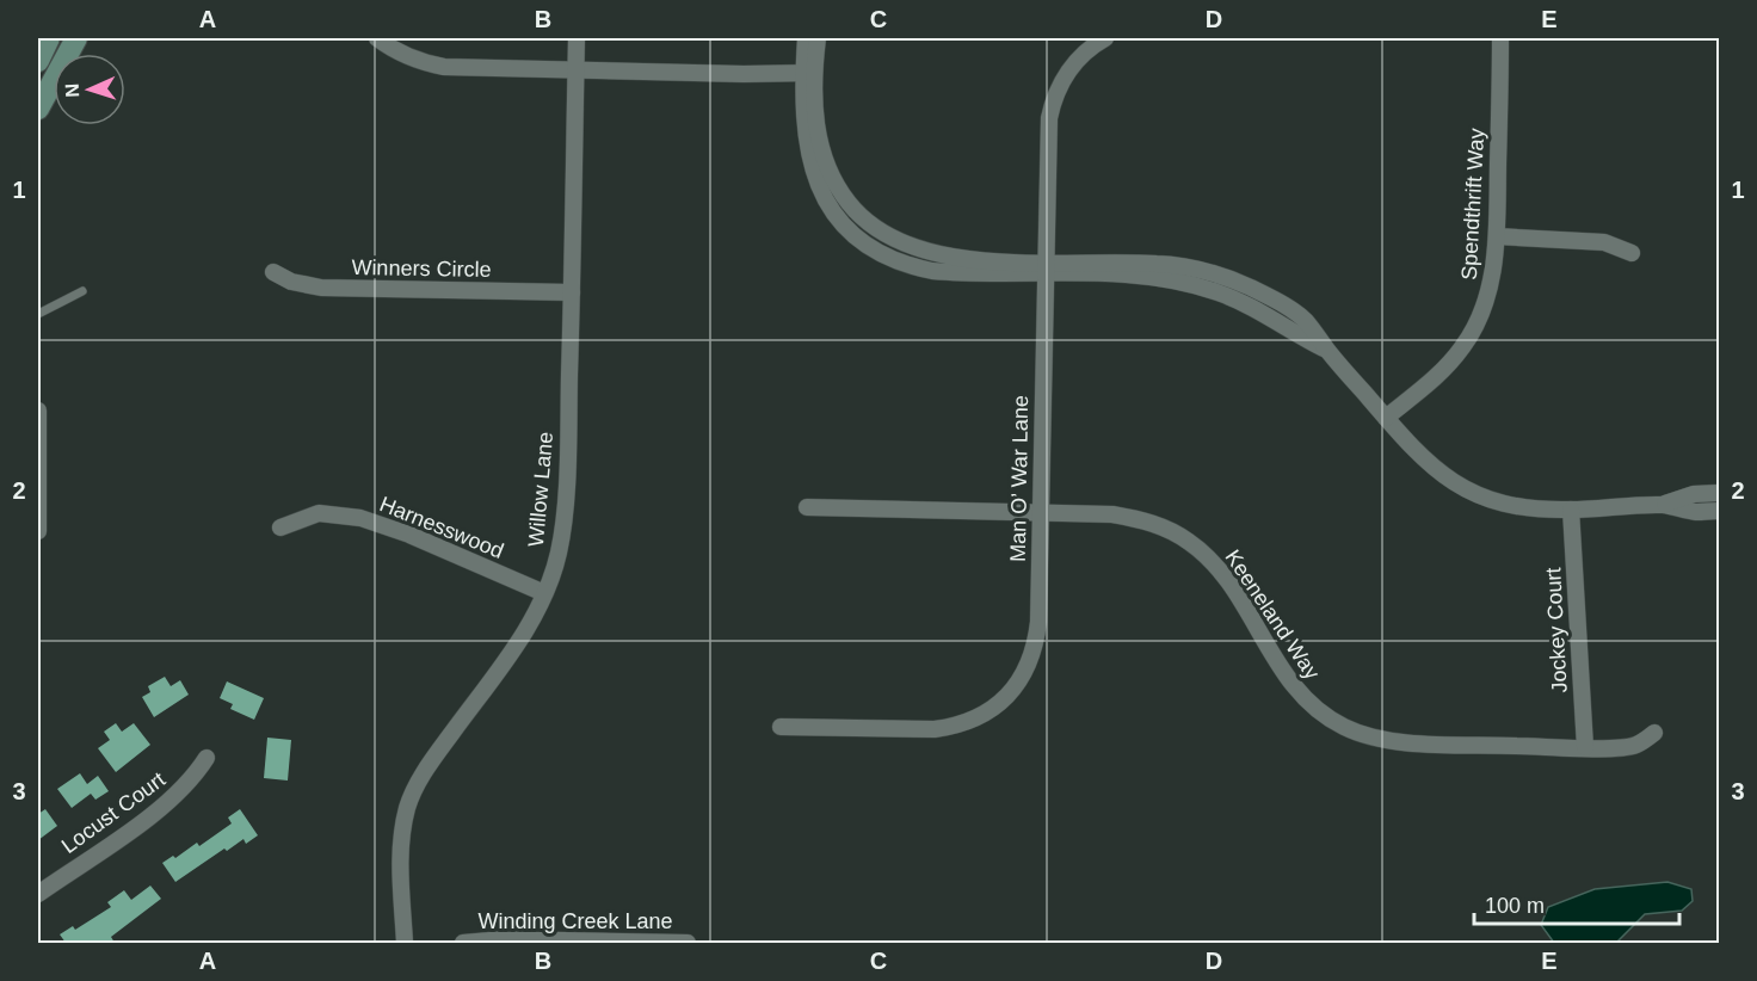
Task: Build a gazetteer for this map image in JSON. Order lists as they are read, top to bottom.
{
  "streets": {
    "street": [
      "Spendthrift Way",
      "Winners Circle",
      "Man O’ War Lane",
      "Willow Lane",
      "Harnesswood",
      "Keeneland Way",
      "Jockey Court",
      "Locust Court",
      "Winding Creek Lane"
    ]
  },
  "crossings": [
    ["Winners Circle", "Willow Lane"],
    ["Man O’ War Lane", "Keeneland Way"],
    ["Willow Lane", "Harnesswood"],
    ["Keeneland Way", "Jockey Court"]
  ],
  "scale_bar": "100 m",
  "north": "left",
  "grid": {
    "columns": [
      "A",
      "B",
      "C",
      "D",
      "E"
    ],
    "rows": ["1", "2", "3"]
  }
}
